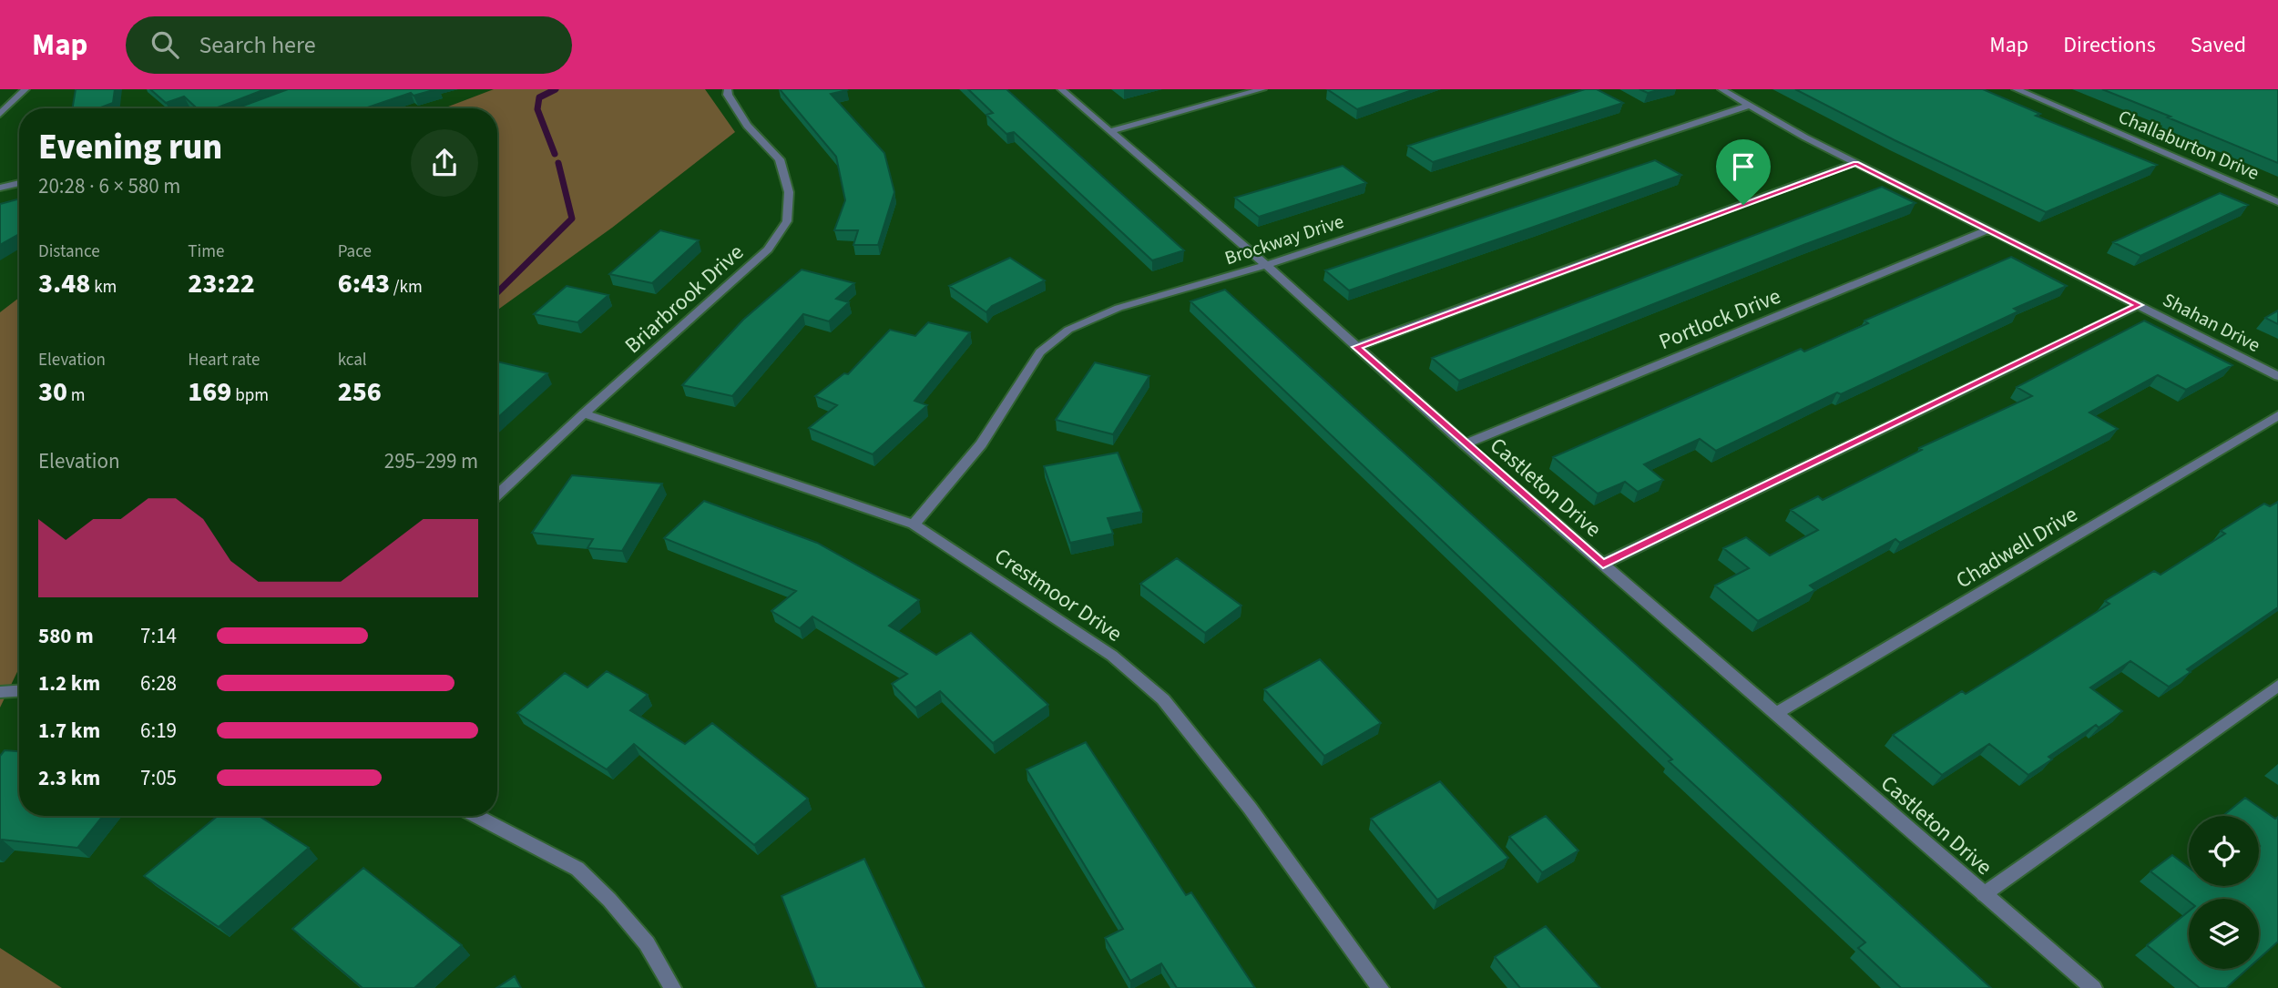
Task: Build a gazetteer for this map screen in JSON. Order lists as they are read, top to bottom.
{
  "streets": {
    "street": [
      "Challaburton Drive",
      "Brockway Drive",
      "Briarbrook Drive",
      "Portlock Drive",
      "Shahan Drive",
      "Castleton Drive",
      "Chadwell Drive",
      "Crestmoor Drive"
    ]
  },
  "crossings": [
    ["Brockway Drive", "Shahan Drive"],
    ["Brockway Drive", "Castleton Drive"],
    ["Brockway Drive", "Crestmoor Drive"],
    ["Briarbrook Drive", "Crestmoor Drive"],
    ["Portlock Drive", "Shahan Drive"],
    ["Portlock Drive", "Castleton Drive"],
    ["Castleton Drive", "Chadwell Drive"]
  ],
  "page": {
    "header": "Map",
    "search": "Search here",
    "nav": ["Map", "Directions", "Saved"],
    "heading": ["Evening run", "20:28 · 6 × 580 m"],
    "stats": [
      ["Distance", "3.48 km"],
      ["Time", "23:22"],
      ["Pace", "6:43 /km"],
      ["Elevation", "30 m"],
      ["Heart rate", "169 bpm"],
      ["kcal", "256"]
    ],
    "chart": ["Elevation", "295–299 m"],
    "list": [
      {
        "name": "580 m",
        "note": "7:14"
      },
      {
        "name": "1.2 km",
        "note": "6:28"
      },
      {
        "name": "1.7 km",
        "note": "6:19"
      },
      {
        "name": "2.3 km",
        "note": "7:05"
      }
    ]
  }
}
